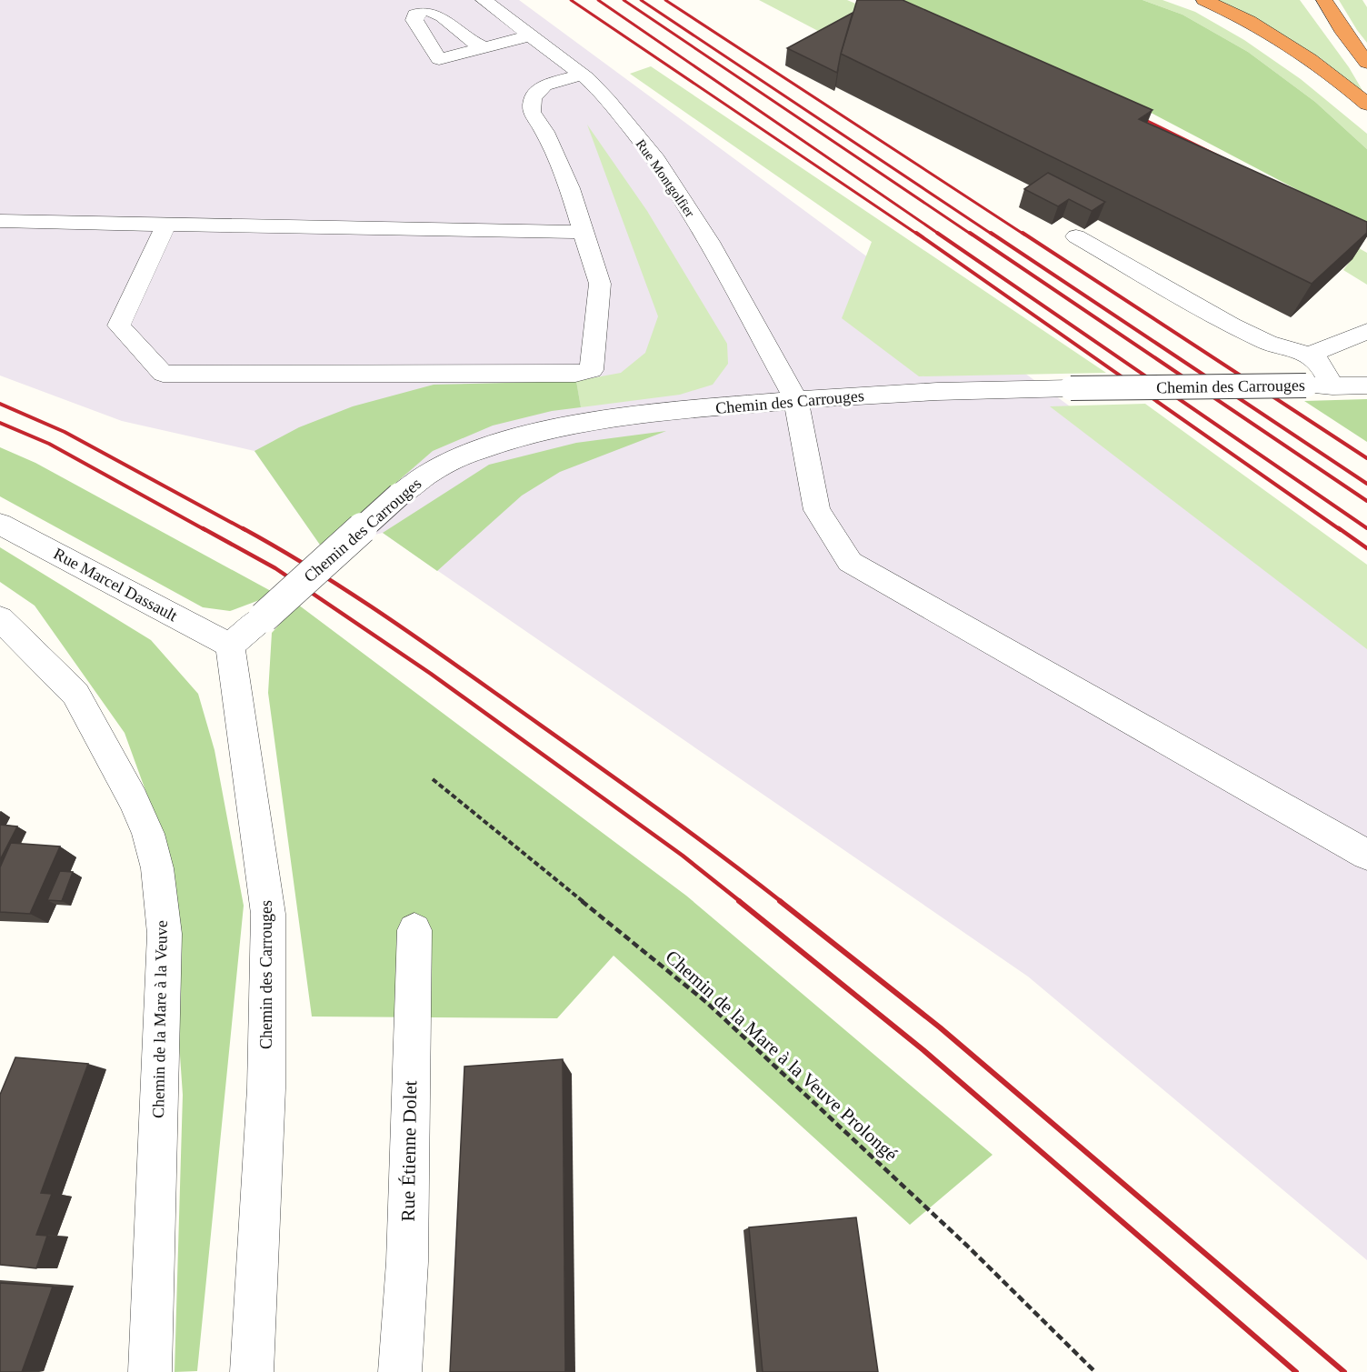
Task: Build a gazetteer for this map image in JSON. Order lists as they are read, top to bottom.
{
  "streets": {
    "street": [
      "Rue Montgolfier",
      "Chemin des Carrouges",
      "Rue Marcel Dassault",
      "Chemin de la Mare à la Veuve",
      "Rue Étienne Dolet"
    ],
    "path": ["Chemin de la Mare à la Veuve Prolongé"]
  },
  "crossings": [
    ["Rue Montgolfier", "Chemin des Carrouges"],
    ["Chemin des Carrouges", "Rue Marcel Dassault"]
  ]
}
